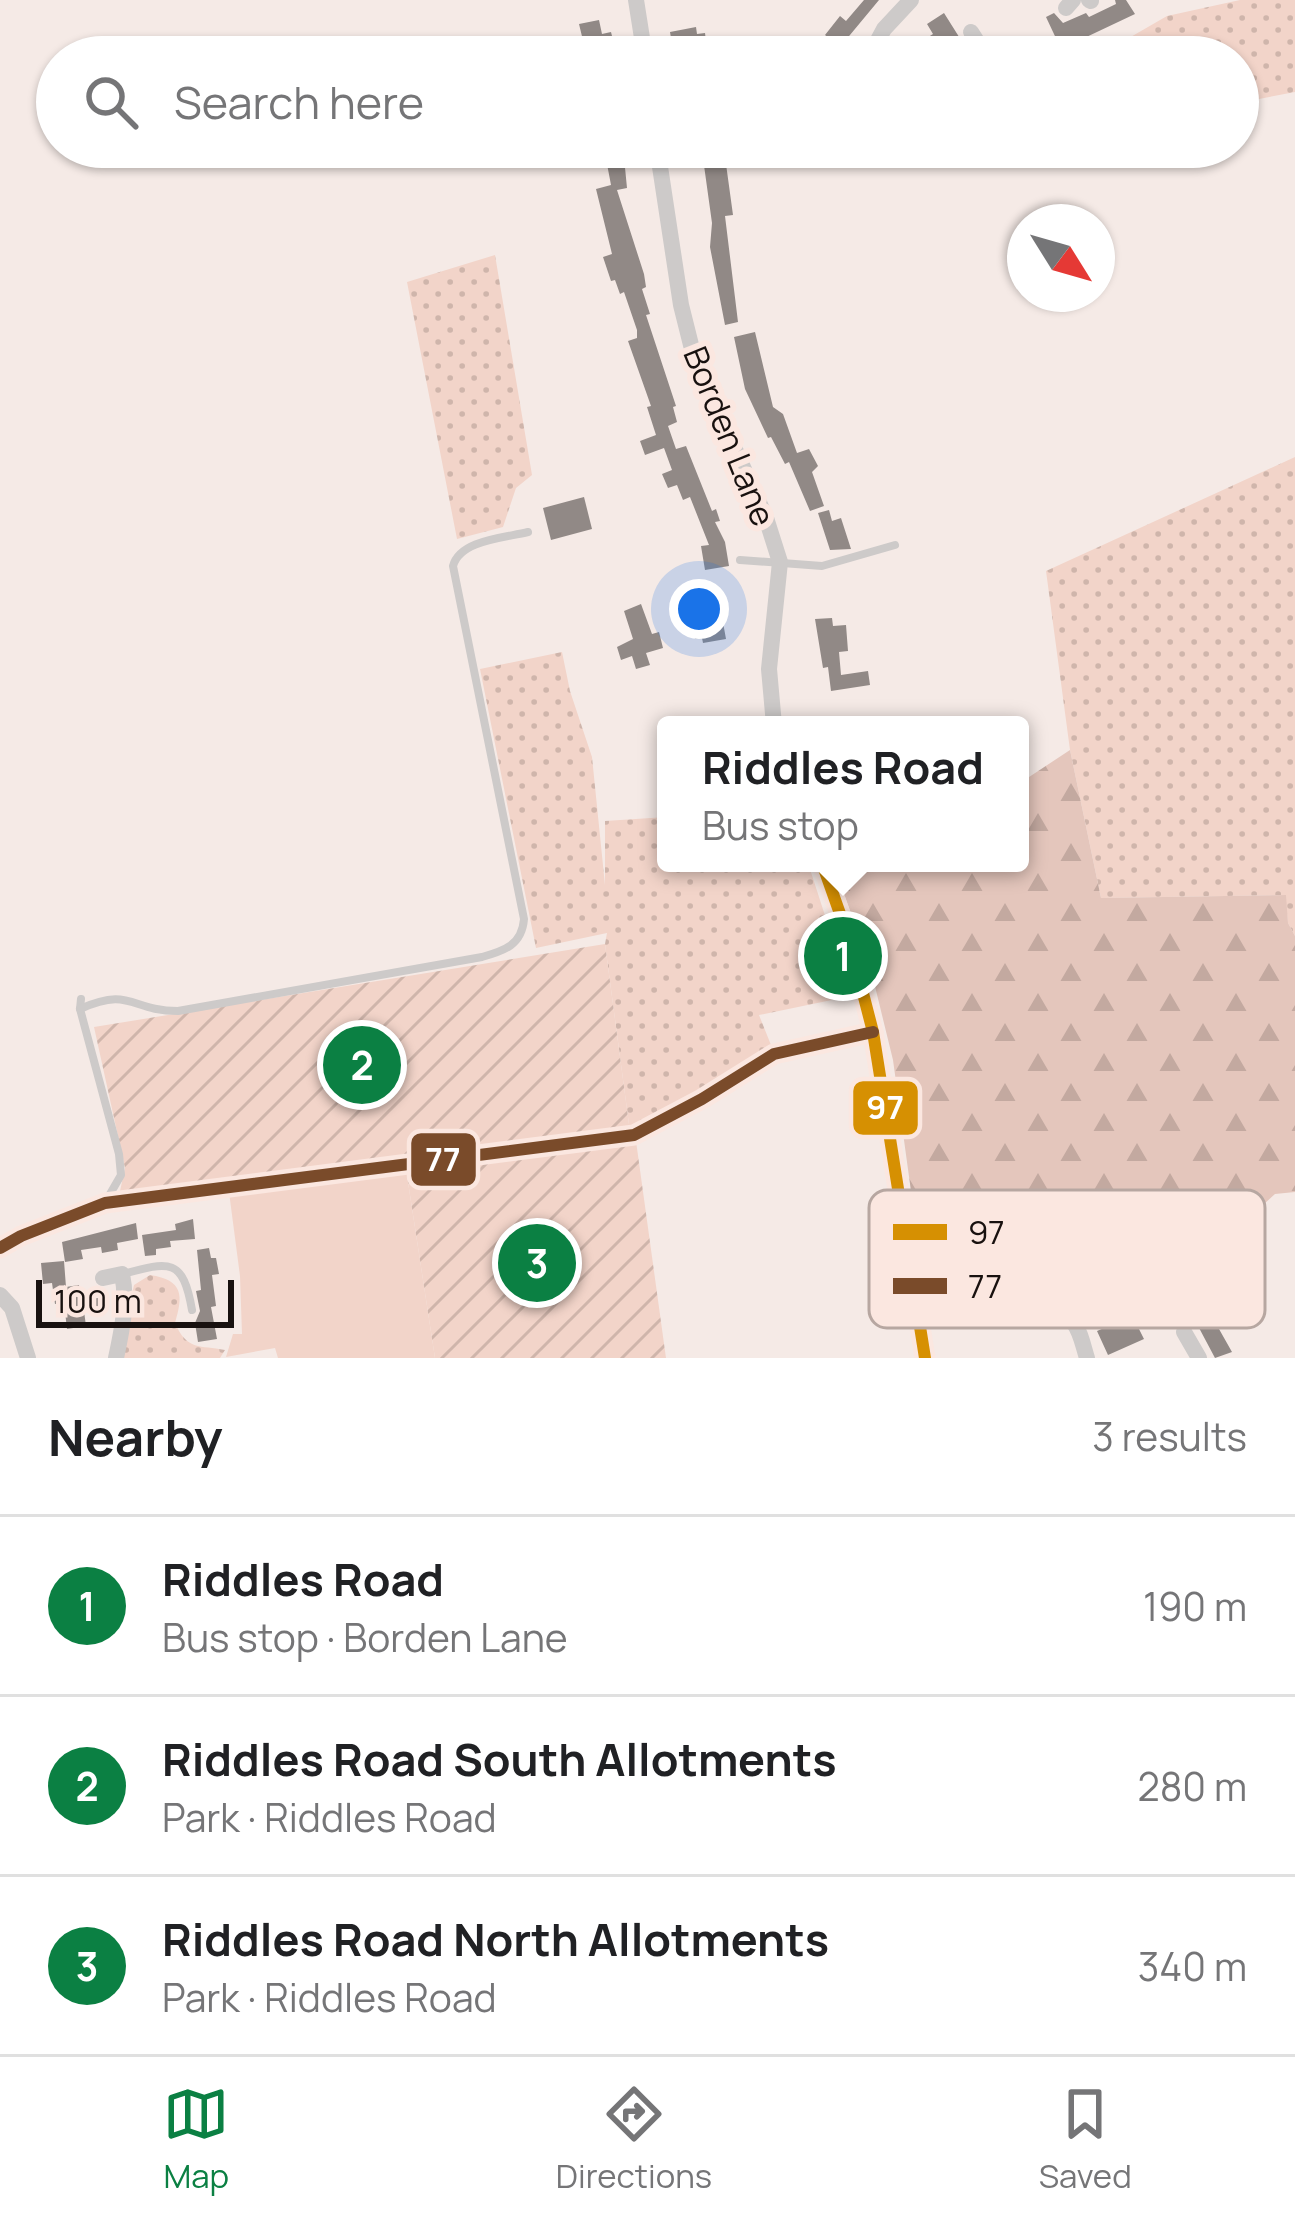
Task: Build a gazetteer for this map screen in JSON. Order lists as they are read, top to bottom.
{
  "streets": {
    "street": ["Borden Lane"]
  },
  "lines": ["transit line 97", "transit line 77"],
  "legend": ["97", "77"],
  "scale_bar": "100 m",
  "north": "bottom right",
  "page": {
    "search": "Search here",
    "popup": ["Riddles Road", "Bus stop"],
    "pins": ["1", "2", "3"],
    "scale": "100 m",
    "heading": ["Nearby", "3 results"],
    "list": [
      {
        "mark": "1",
        "name": "Riddles Road",
        "note": "Bus stop · Borden Lane",
        "value": "190 m"
      },
      {
        "mark": "2",
        "name": "Riddles Road South Allotments",
        "note": "Park · Riddles Road",
        "value": "280 m"
      },
      {
        "mark": "3",
        "name": "Riddles Road North Allotments",
        "note": "Park · Riddles Road",
        "value": "340 m"
      }
    ],
    "nav": ["Map", "Directions", "Saved"]
  }
}
